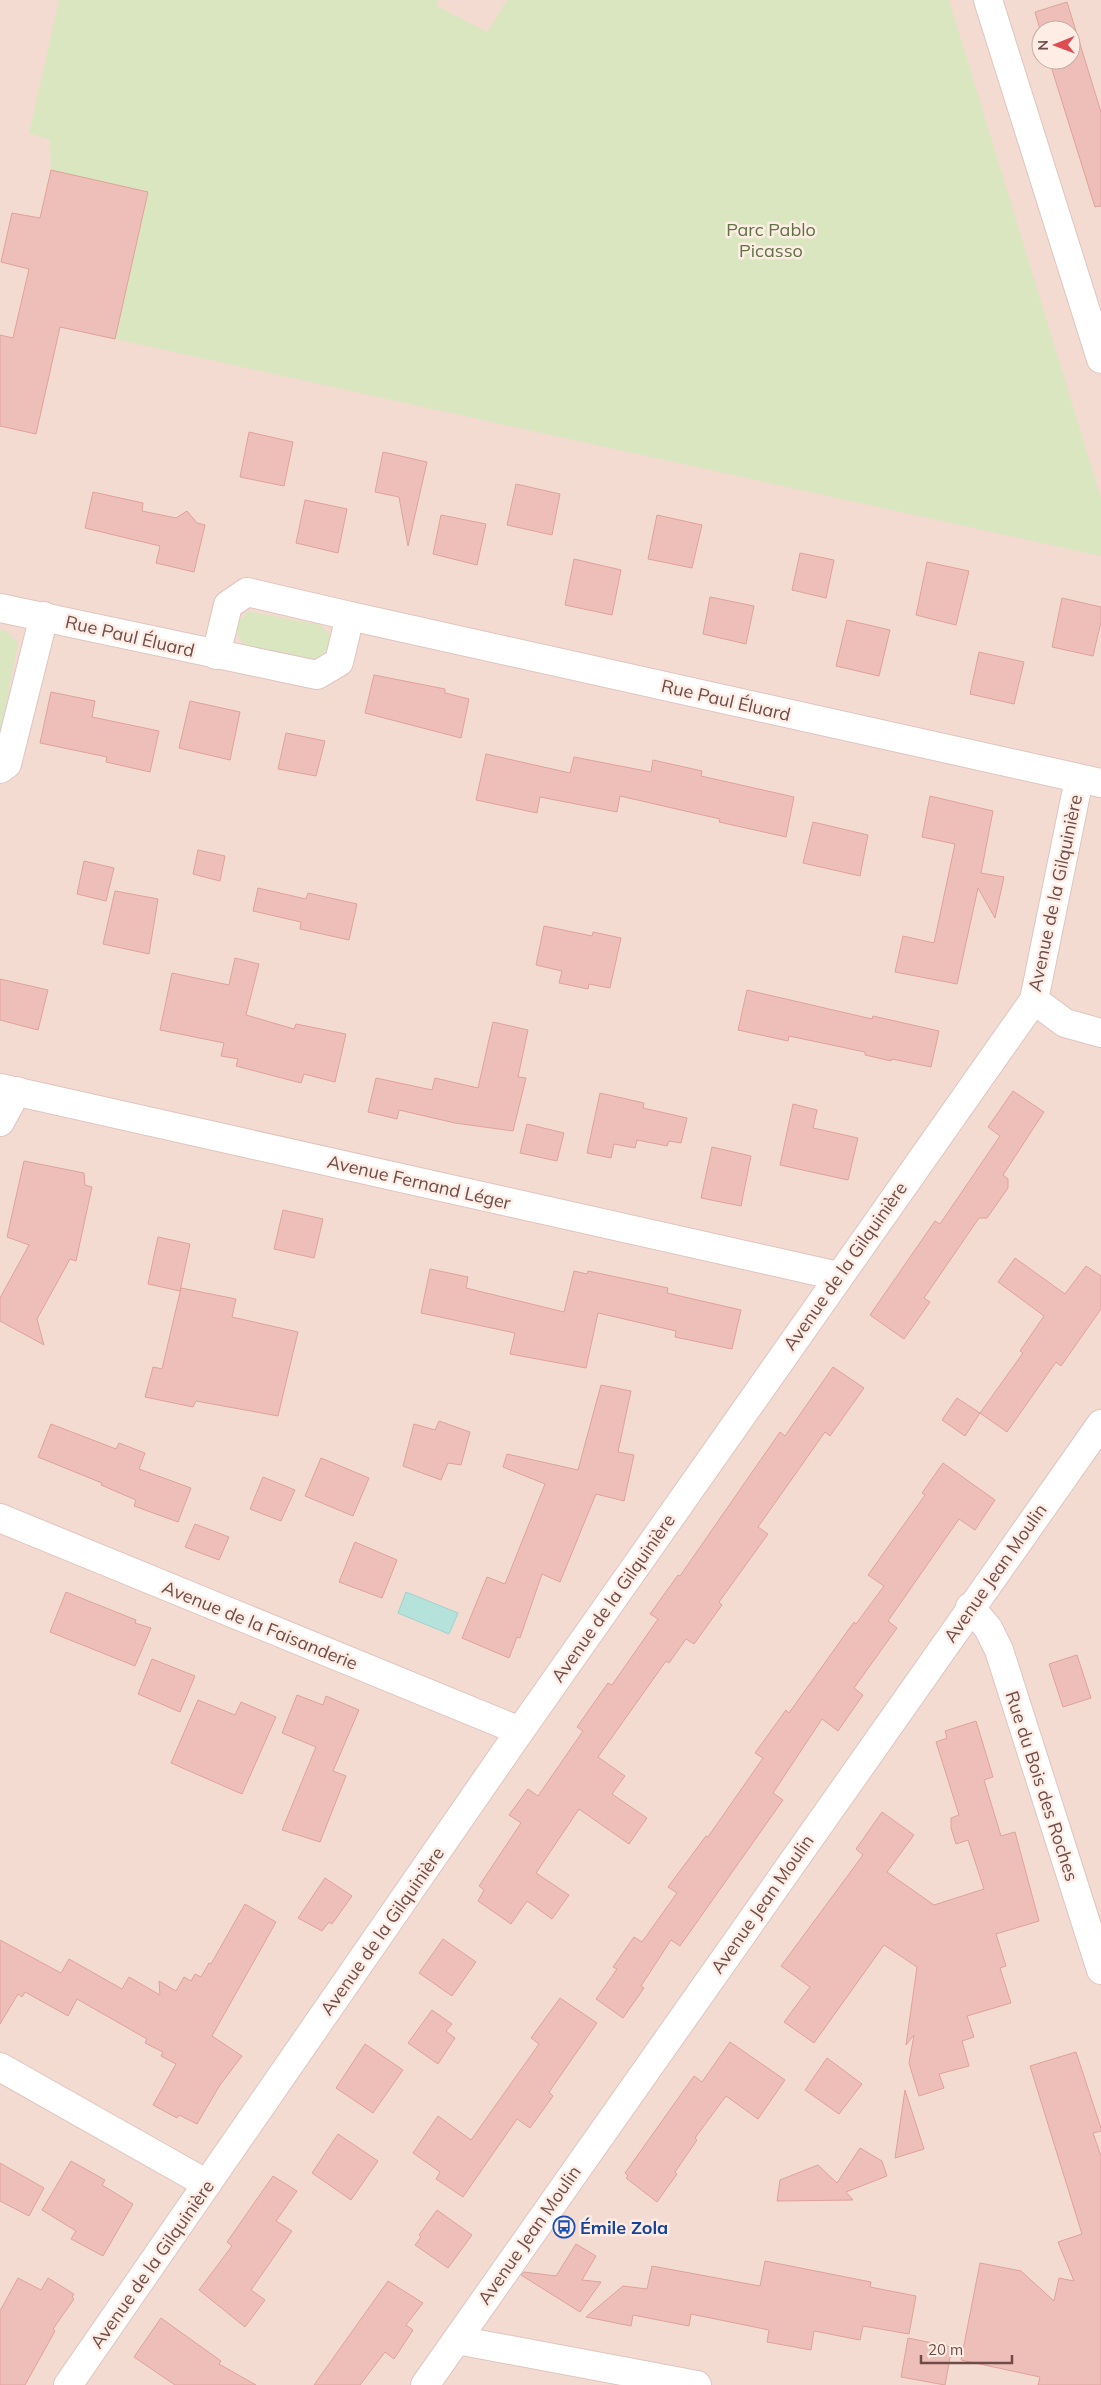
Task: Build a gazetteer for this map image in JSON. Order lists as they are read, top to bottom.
{
  "streets": {
    "street": [
      "Rue Paul Éluard",
      "Avenue de la Gilquinière",
      "Avenue Fernand Léger",
      "Avenue Jean Moulin",
      "Avenue de la Faisanderie",
      "Rue du Bois des Roches"
    ]
  },
  "crossings": [
    ["Rue Paul Éluard", "Avenue de la Gilquinière"],
    ["Avenue de la Gilquinière", "Avenue Fernand Léger"],
    ["Avenue de la Gilquinière", "Avenue de la Faisanderie"],
    ["Avenue Jean Moulin", "Rue du Bois des Roches"]
  ],
  "parks": ["Parc Pablo Picasso"],
  "places": {
    "bus stop": ["Émile Zola"]
  },
  "scale_bar": "20 m",
  "north": "left"
}
